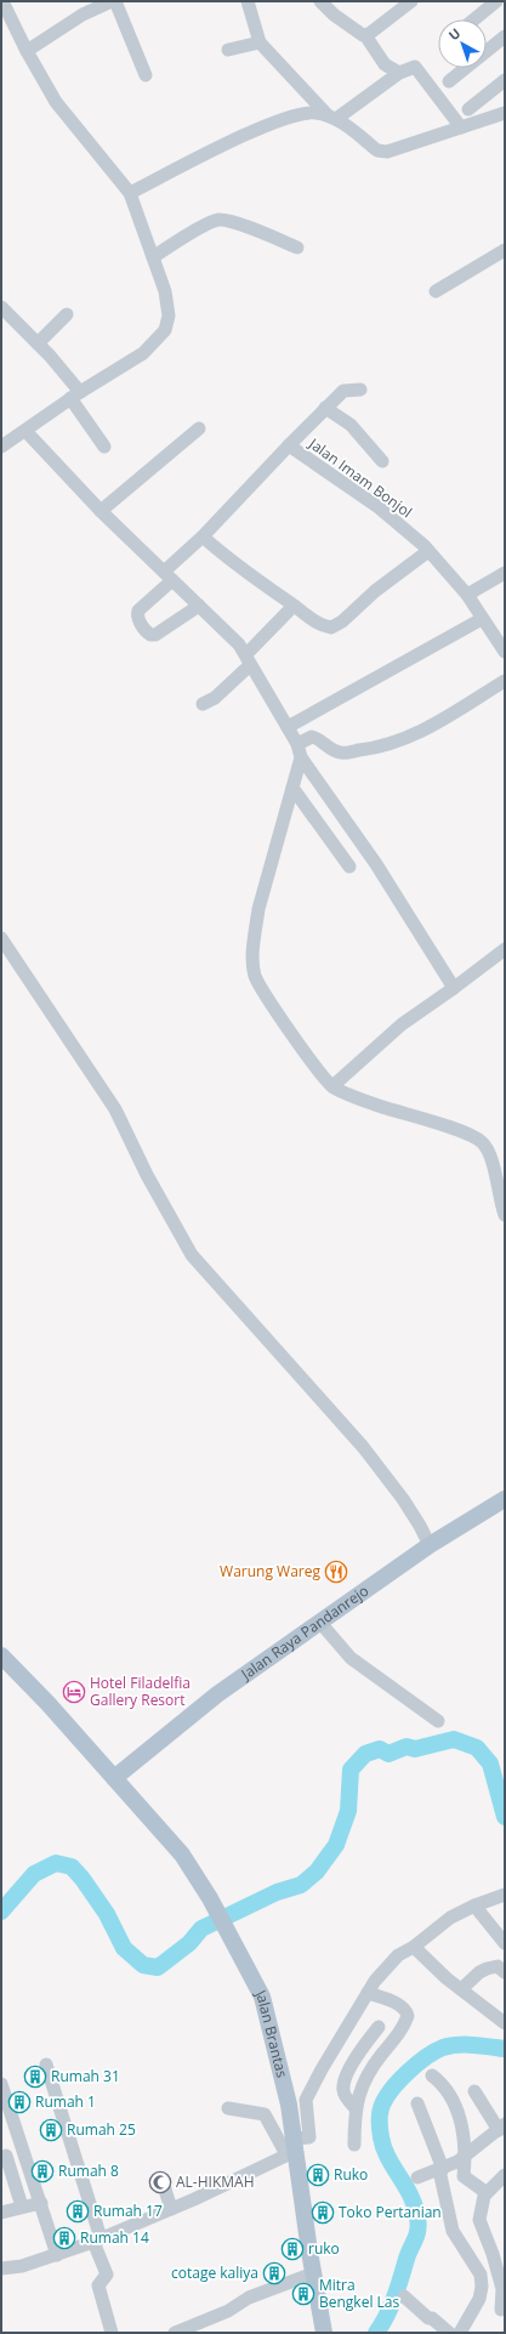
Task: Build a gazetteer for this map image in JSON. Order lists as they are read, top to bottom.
{
  "streets": {
    "main road": ["Jalan Raya Pandanrejo", "Jalan Brantas"],
    "street": ["Jalan Imam Bonjol"]
  },
  "crossings": [
    ["Jalan Raya Pandanrejo", "Jalan Brantas"]
  ],
  "places": {
    "restaurant": ["Warung Wareg"],
    "hotel": ["Hotel Filadelfia Gallery Resort"],
    "building": [
      "Rumah 31",
      "Rumah 1",
      "Rumah 25",
      "Rumah 8",
      "Ruko",
      "Rumah 17",
      "Toko Pertanian",
      "Rumah 14",
      "ruko",
      "cotage kaliya",
      "Mitra Bengkel Las"
    ],
    "mosque": ["AL-HIKMAH"]
  },
  "north": "top left"
}
